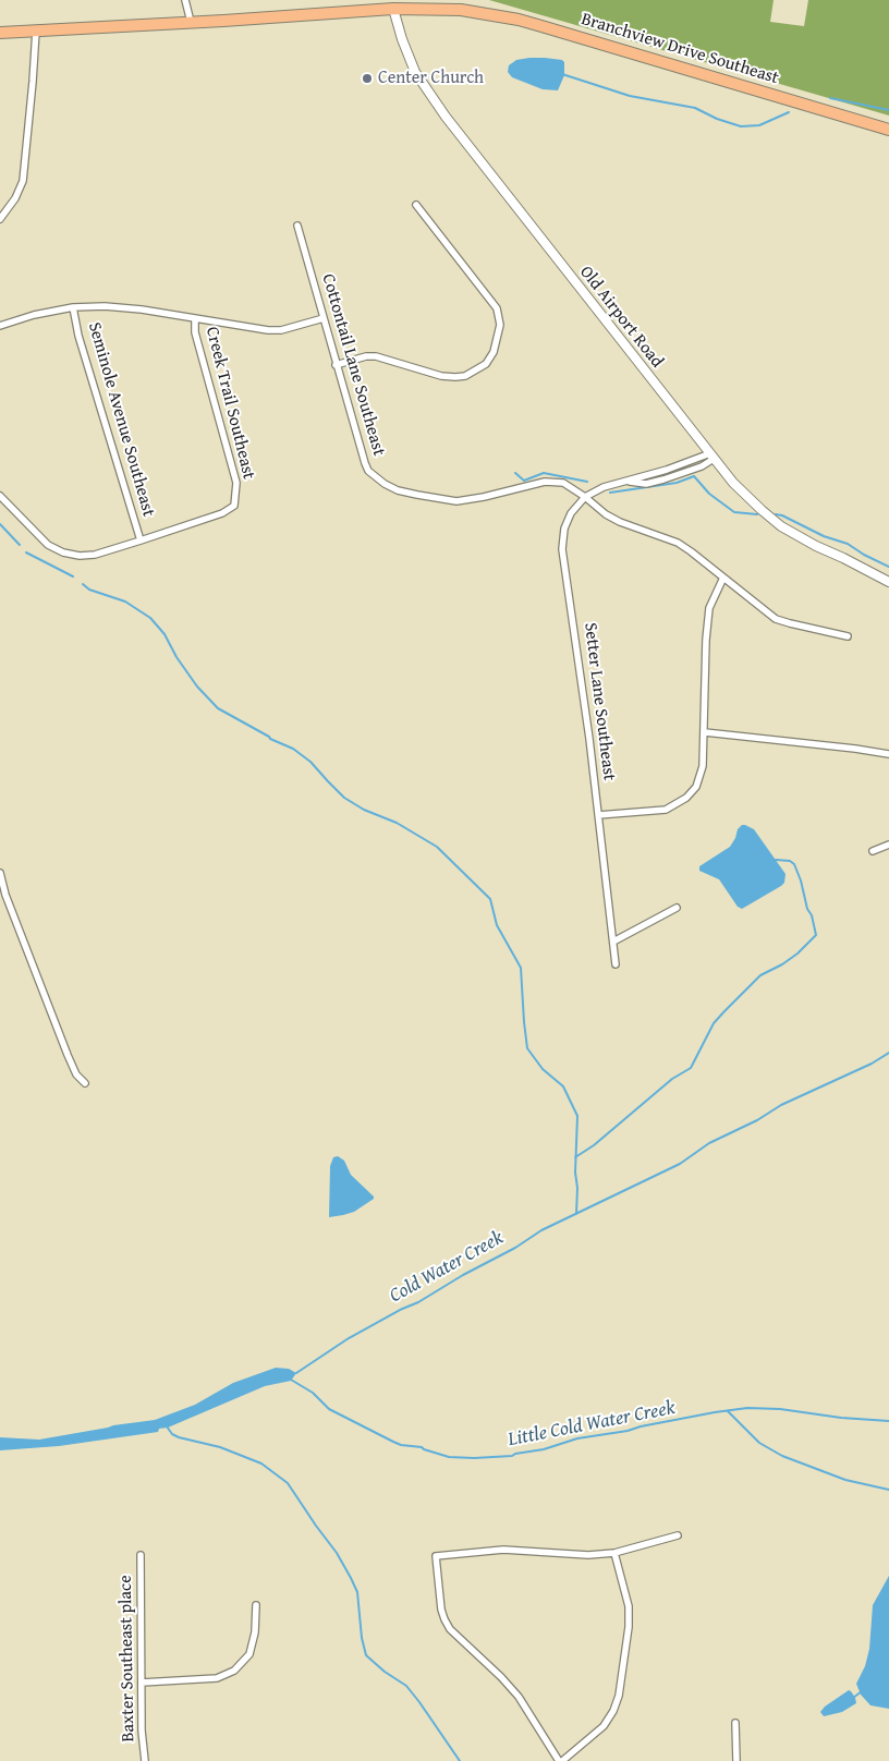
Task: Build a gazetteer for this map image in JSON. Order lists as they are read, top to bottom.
{
  "streets": {
    "main road": ["Branchview Drive Southeast"],
    "street": [
      "Old Airport Road",
      "Cottontail Lane Southeast",
      "Creek Trail Southeast",
      "Seminole Avenue Southeast",
      "Setter Lane Southeast",
      "Baxter Southeast place"
    ]
  },
  "crossings": [
    ["Branchview Drive Southeast", "Old Airport Road"],
    ["Old Airport Road", "Setter Lane Southeast"],
    ["Cottontail Lane Southeast", "Setter Lane Southeast"],
    ["Creek Trail Southeast", "Seminole Avenue Southeast"]
  ],
  "water": ["Cold Water Creek", "Little Cold Water Creek"],
  "places": ["Center Church"]
}
